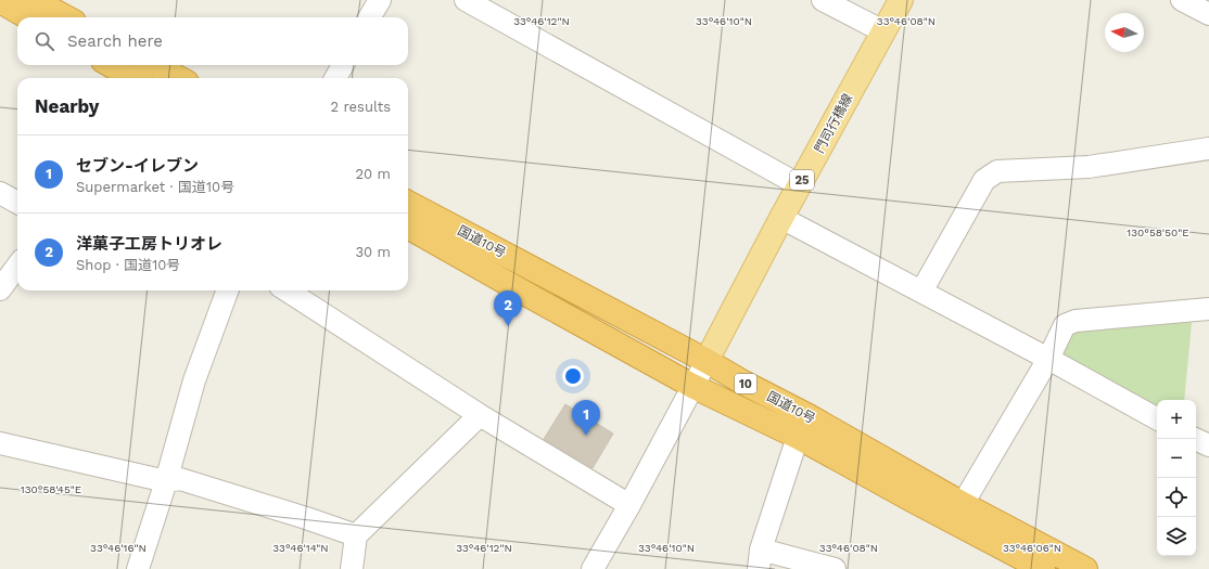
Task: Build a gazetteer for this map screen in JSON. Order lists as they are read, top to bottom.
{
  "streets": {
    "highway": ["国道10号", "10"],
    "main road": ["門司行橋線", "25"]
  },
  "crossings": [
    ["門司行橋線", "国道10号"]
  ],
  "north": "left",
  "page": {
    "search": "Search here",
    "heading": ["Nearby", "2 results"],
    "list": [
      {
        "mark": "1",
        "name": "セブン-イレブン",
        "note": "Supermarket · 国道10号",
        "value": "20 m"
      },
      {
        "mark": "2",
        "name": "洋菓子工房トリオレ",
        "note": "Shop · 国道10号",
        "value": "30 m"
      }
    ],
    "pins": ["2", "1"],
    "map_buttons": ["+", "−"]
  },
  "coordinates": [
    "33°46'12\"N",
    "33°46'10\"N",
    "33°46'08\"N",
    "130°58'50\"E",
    "130°58'45\"E",
    "33°46'16\"N",
    "33°46'14\"N",
    "33°46'06\"N"
  ]
}
